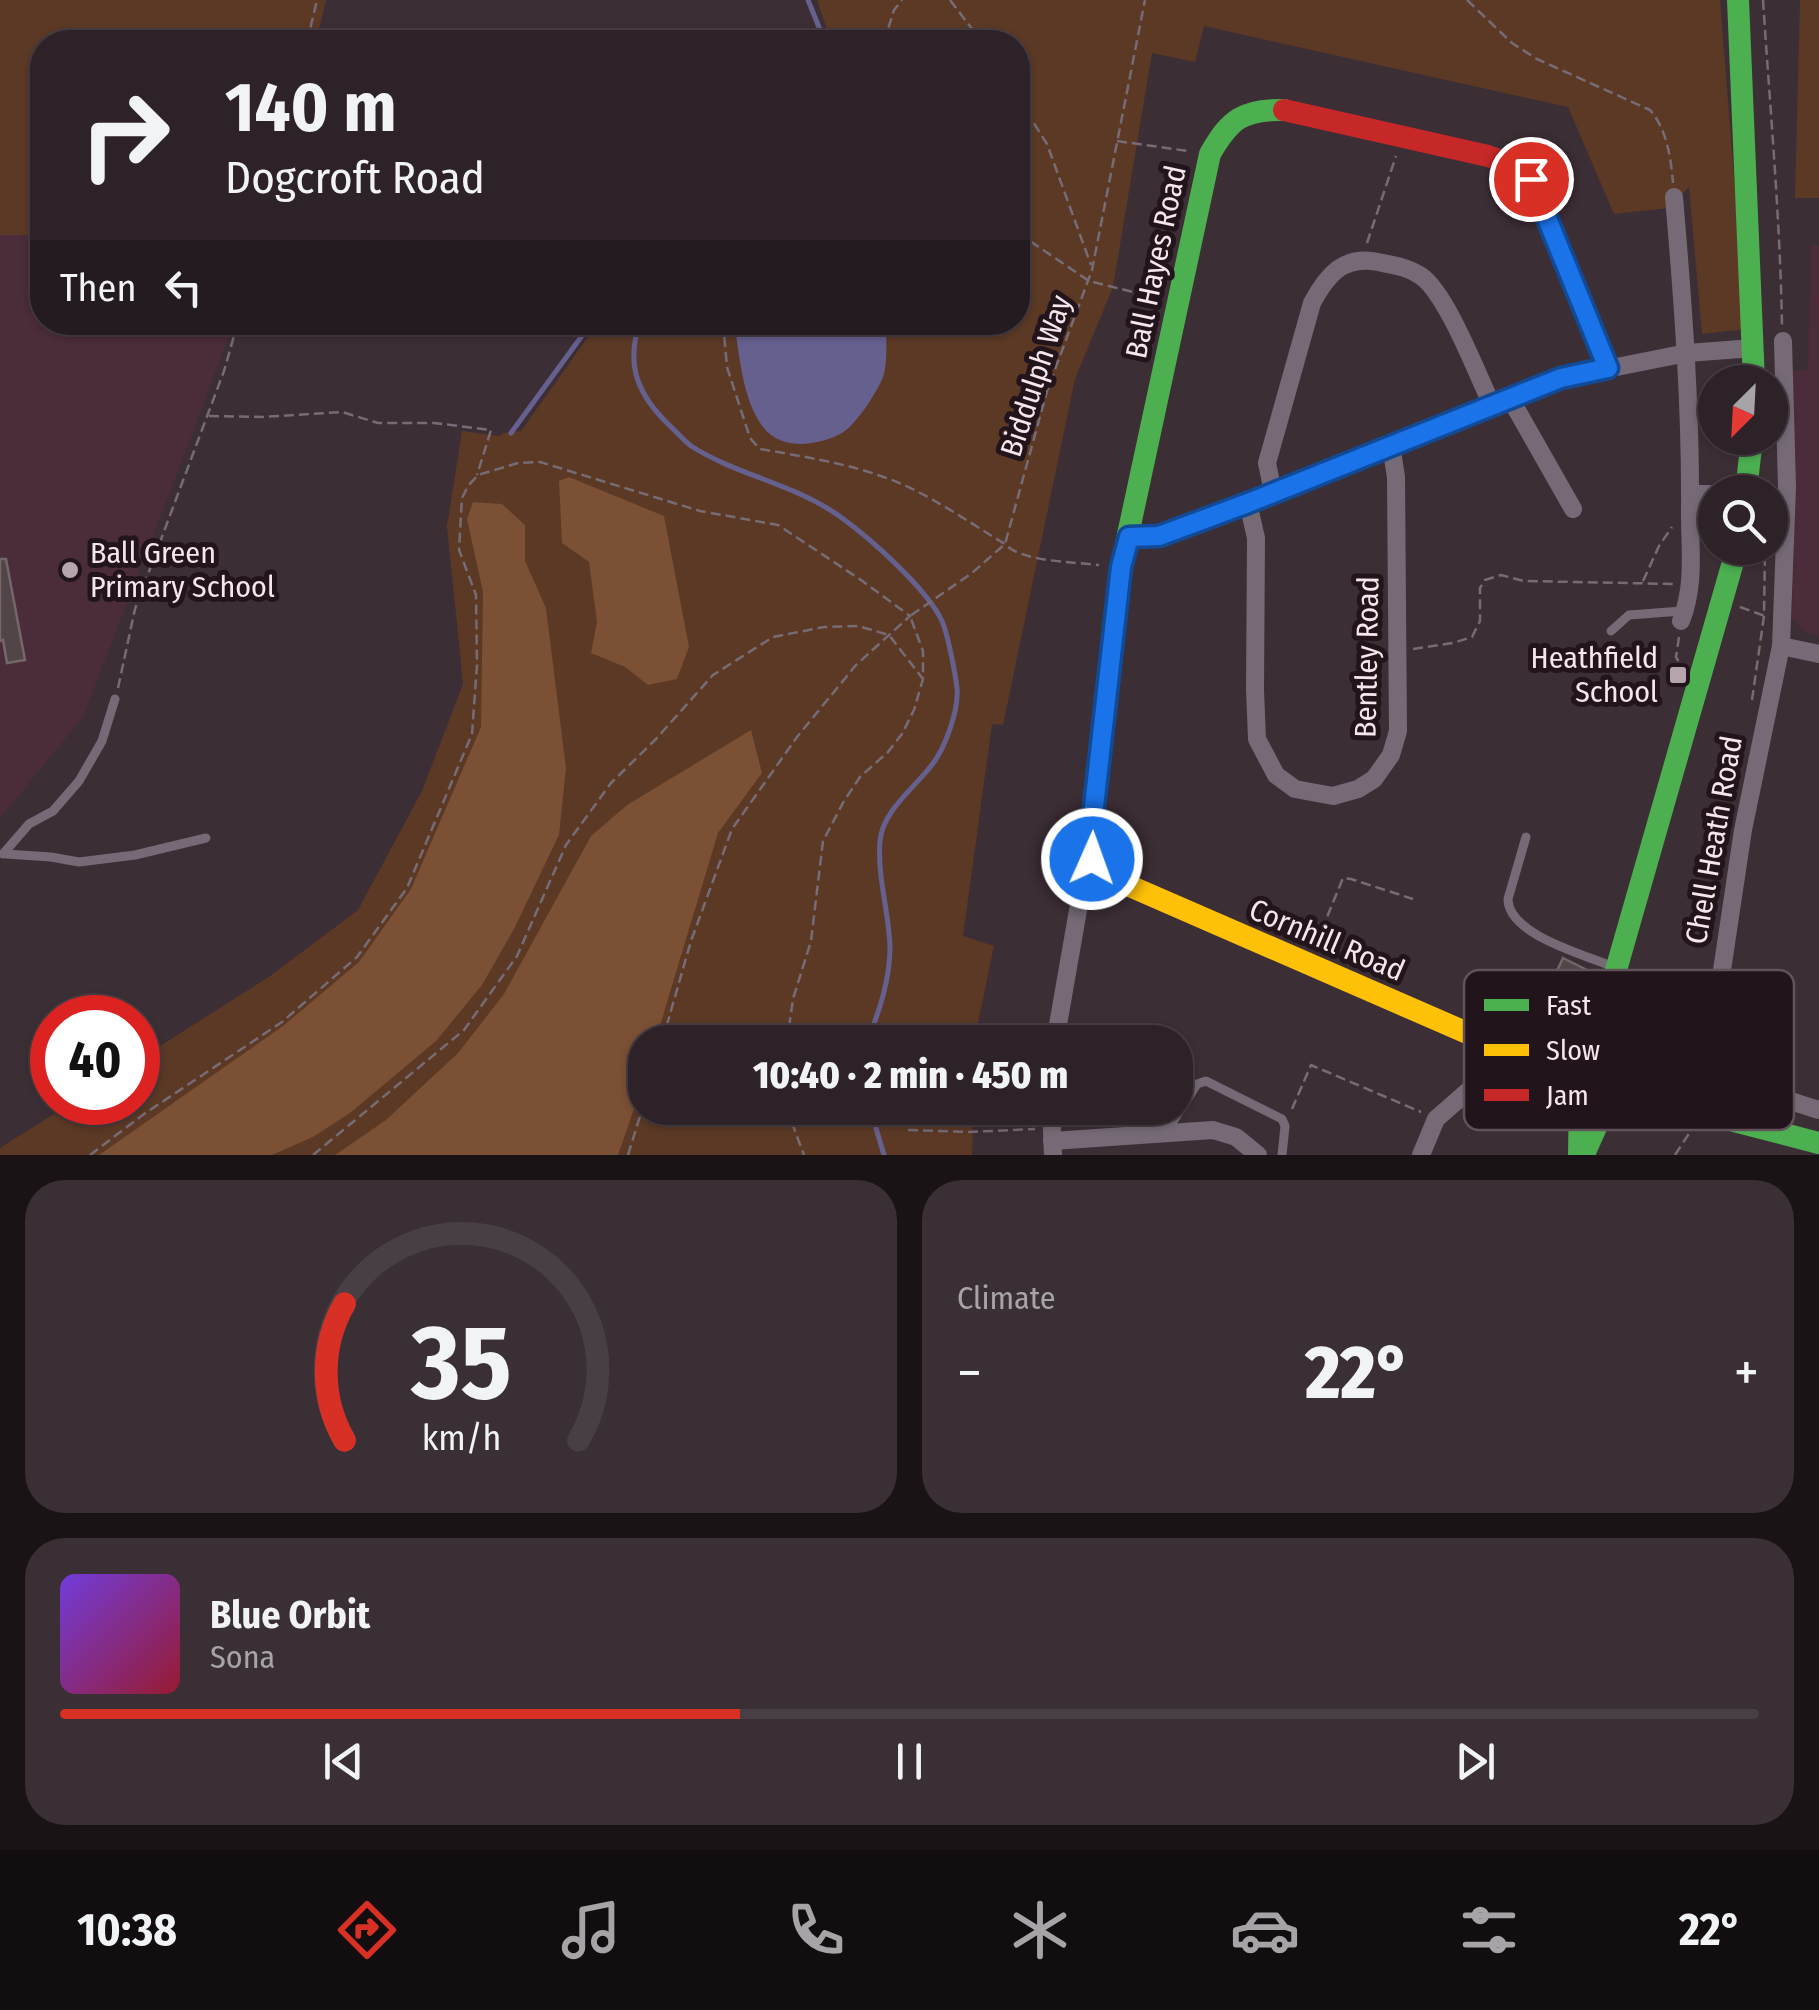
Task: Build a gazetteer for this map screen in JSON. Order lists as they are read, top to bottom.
{
  "streets": {
    "street": [
      "Ball Hayes Road",
      "Bentley Road",
      "Chell Heath Road",
      "Cornhill Road"
    ],
    "path": ["Biddulph Way"]
  },
  "crossings": [
    ["Ball Hayes Road", "Cornhill Road"]
  ],
  "places": {
    "other": ["Ball Green Primary School"],
    "transit": ["Heathfield School"]
  },
  "legend": ["Fast", "Slow", "Jam"],
  "north": "bottom left",
  "page": {
    "turn": ["140 m", "Dogcroft Road"],
    "then": "Then",
    "limit": "40",
    "trip": "10:40 · 2 min · 450 m",
    "tile": "Climate",
    "heat": ["−", "22°", "+"],
    "song": ["Blue Orbit", "Sona"],
    "tabs": ["10:38", "22°"],
    "gauge": ["35", "km/h"]
  }
}
